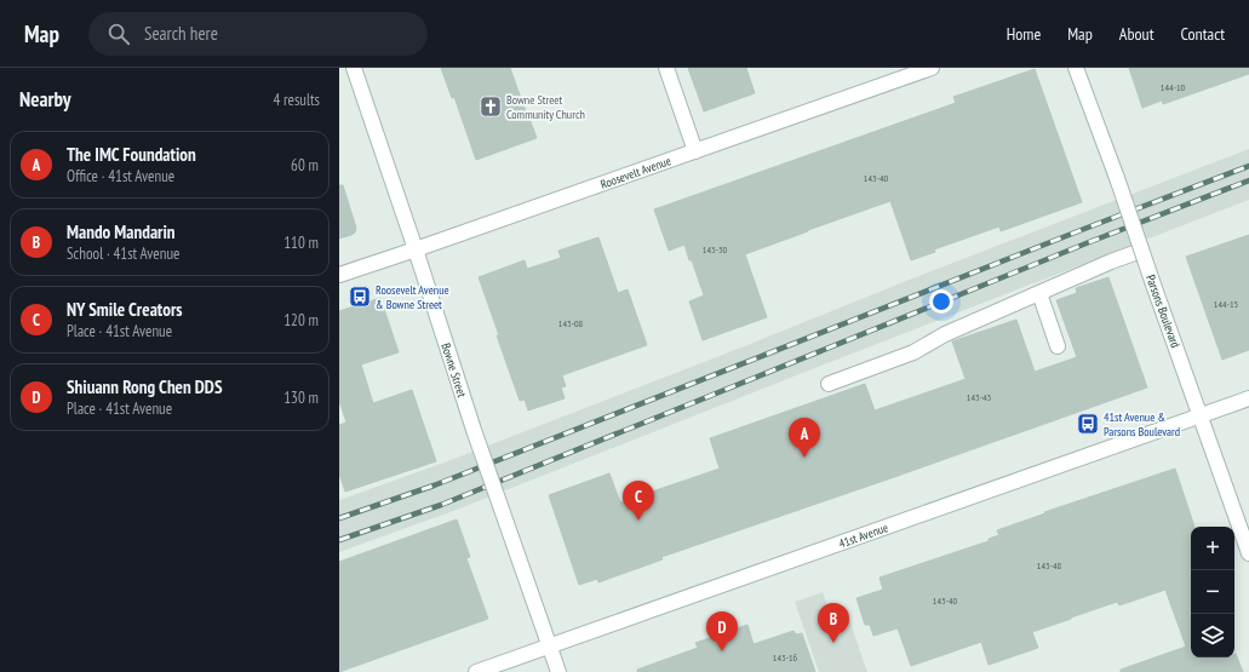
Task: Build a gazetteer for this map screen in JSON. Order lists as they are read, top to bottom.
{
  "streets": {
    "street": [
      "Roosevelt Avenue",
      "Parsons Boulevard",
      "Bowne Street",
      "41st Avenue"
    ]
  },
  "crossings": [
    ["Roosevelt Avenue", "Bowne Street"],
    ["Parsons Boulevard", "41st Avenue"],
    ["Bowne Street", "41st Avenue"]
  ],
  "places": {
    "church": ["Bowne Street Community Church"],
    "bus stop": ["Roosevelt Avenue & Bowne Street", "41st Avenue & Parsons Boulevard"]
  },
  "house_numbers": [
    "144-10",
    "143-40",
    "143-30",
    "144-15",
    "143-08",
    "143-43",
    "143-48",
    "143-40",
    "143-16"
  ],
  "page": {
    "header": "Map",
    "search": "Search here",
    "nav": [
      "Home",
      "Map",
      "About",
      "Contact"
    ],
    "heading": ["Nearby", "4 results"],
    "list": [
      {
        "mark": "A",
        "name": "The IMC Foundation",
        "note": "Office · 41st Avenue",
        "value": "60 m"
      },
      {
        "mark": "B",
        "name": "Mando Mandarin",
        "note": "School · 41st Avenue",
        "value": "110 m"
      },
      {
        "mark": "C",
        "name": "NY Smile Creators",
        "note": "Place · 41st Avenue",
        "value": "120 m"
      },
      {
        "mark": "D",
        "name": "Shiuann Rong Chen DDS",
        "note": "Place · 41st Avenue",
        "value": "130 m"
      }
    ],
    "pins": [
      "A",
      "C",
      "B",
      "D"
    ],
    "map_buttons": ["+", "−"]
  }
}
